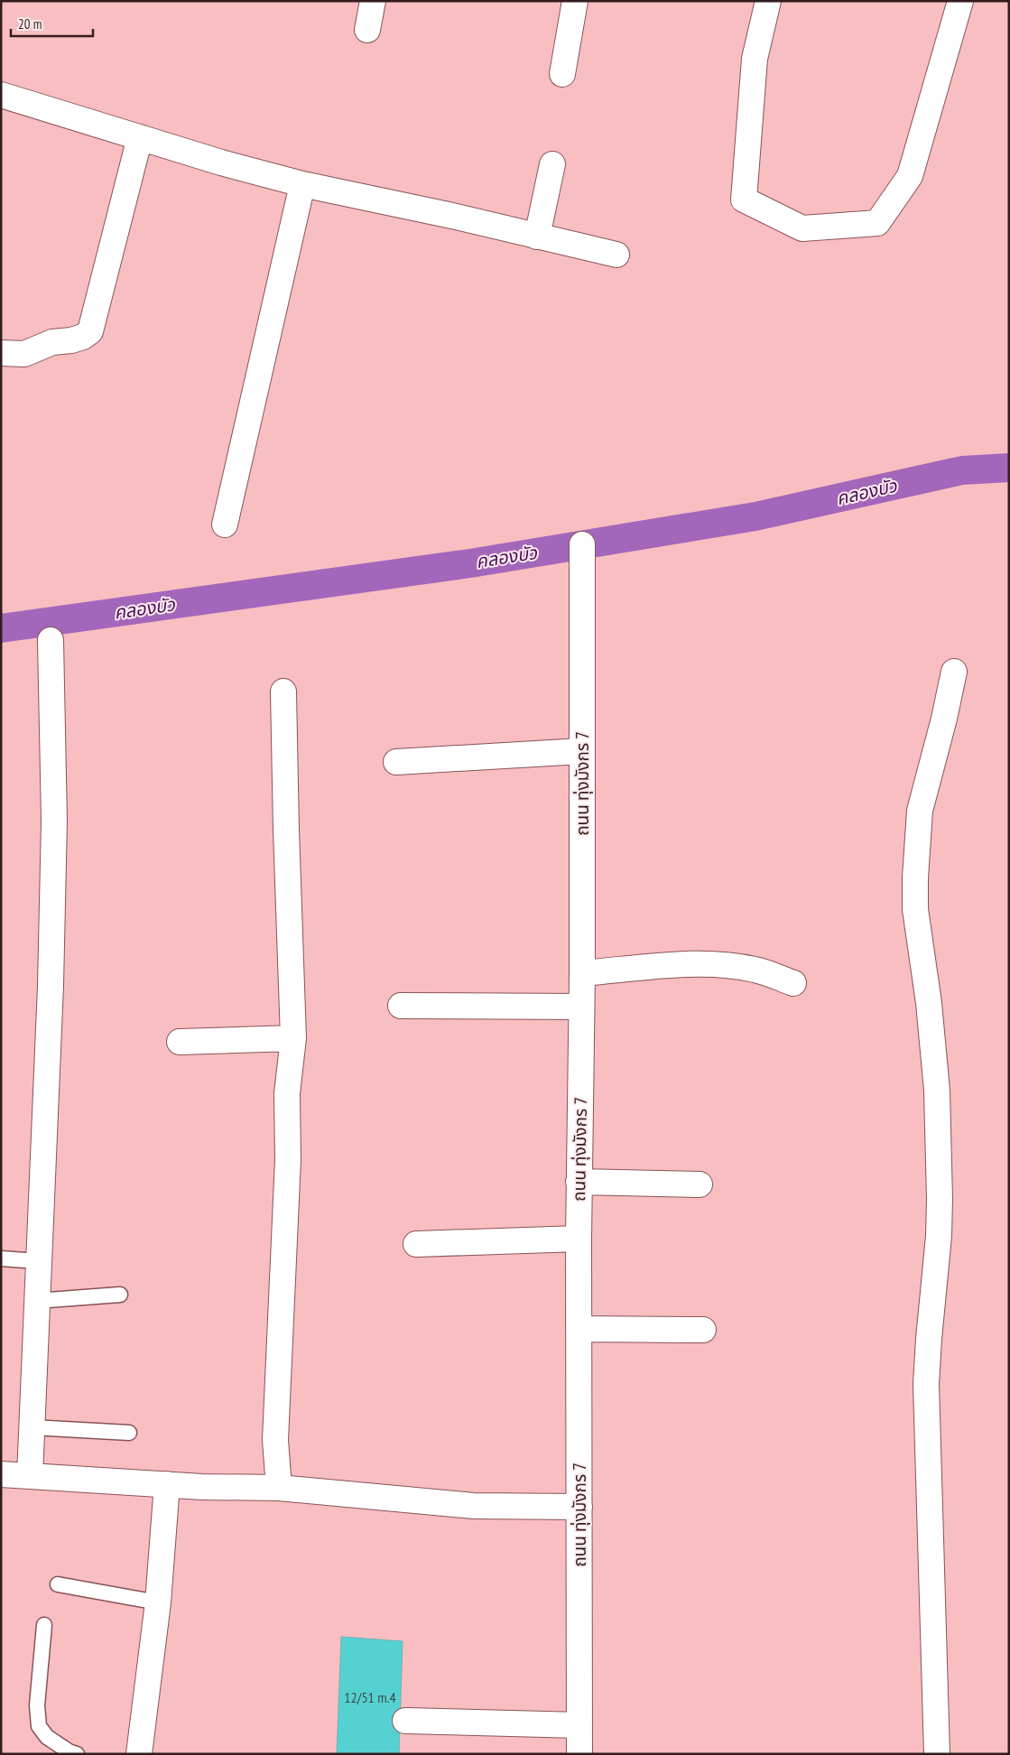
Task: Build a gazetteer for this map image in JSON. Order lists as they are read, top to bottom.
{
  "streets": {
    "street": ["ถนน ทุ่งมังกร 7"]
  },
  "water": ["คลองบัว"],
  "house_numbers": ["12/51 m.4"],
  "scale_bar": "20 m"
}
